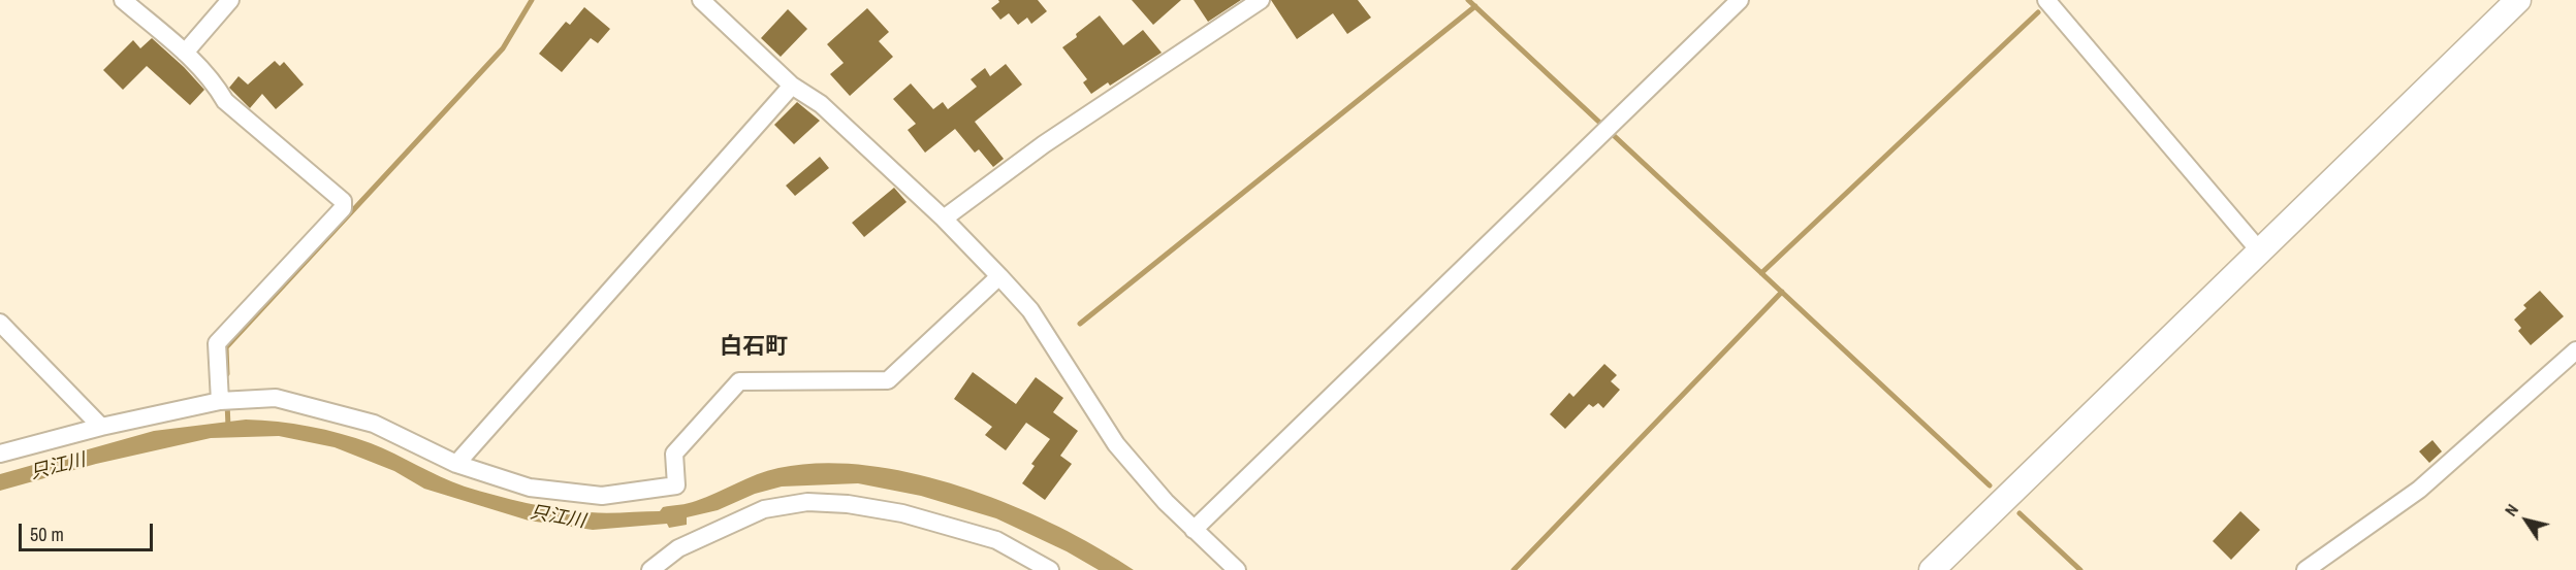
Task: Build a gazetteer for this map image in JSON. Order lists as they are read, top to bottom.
{
  "districts": ["白石町"],
  "water": ["只江川"],
  "scale_bar": "50 m",
  "north": "top left"
}
